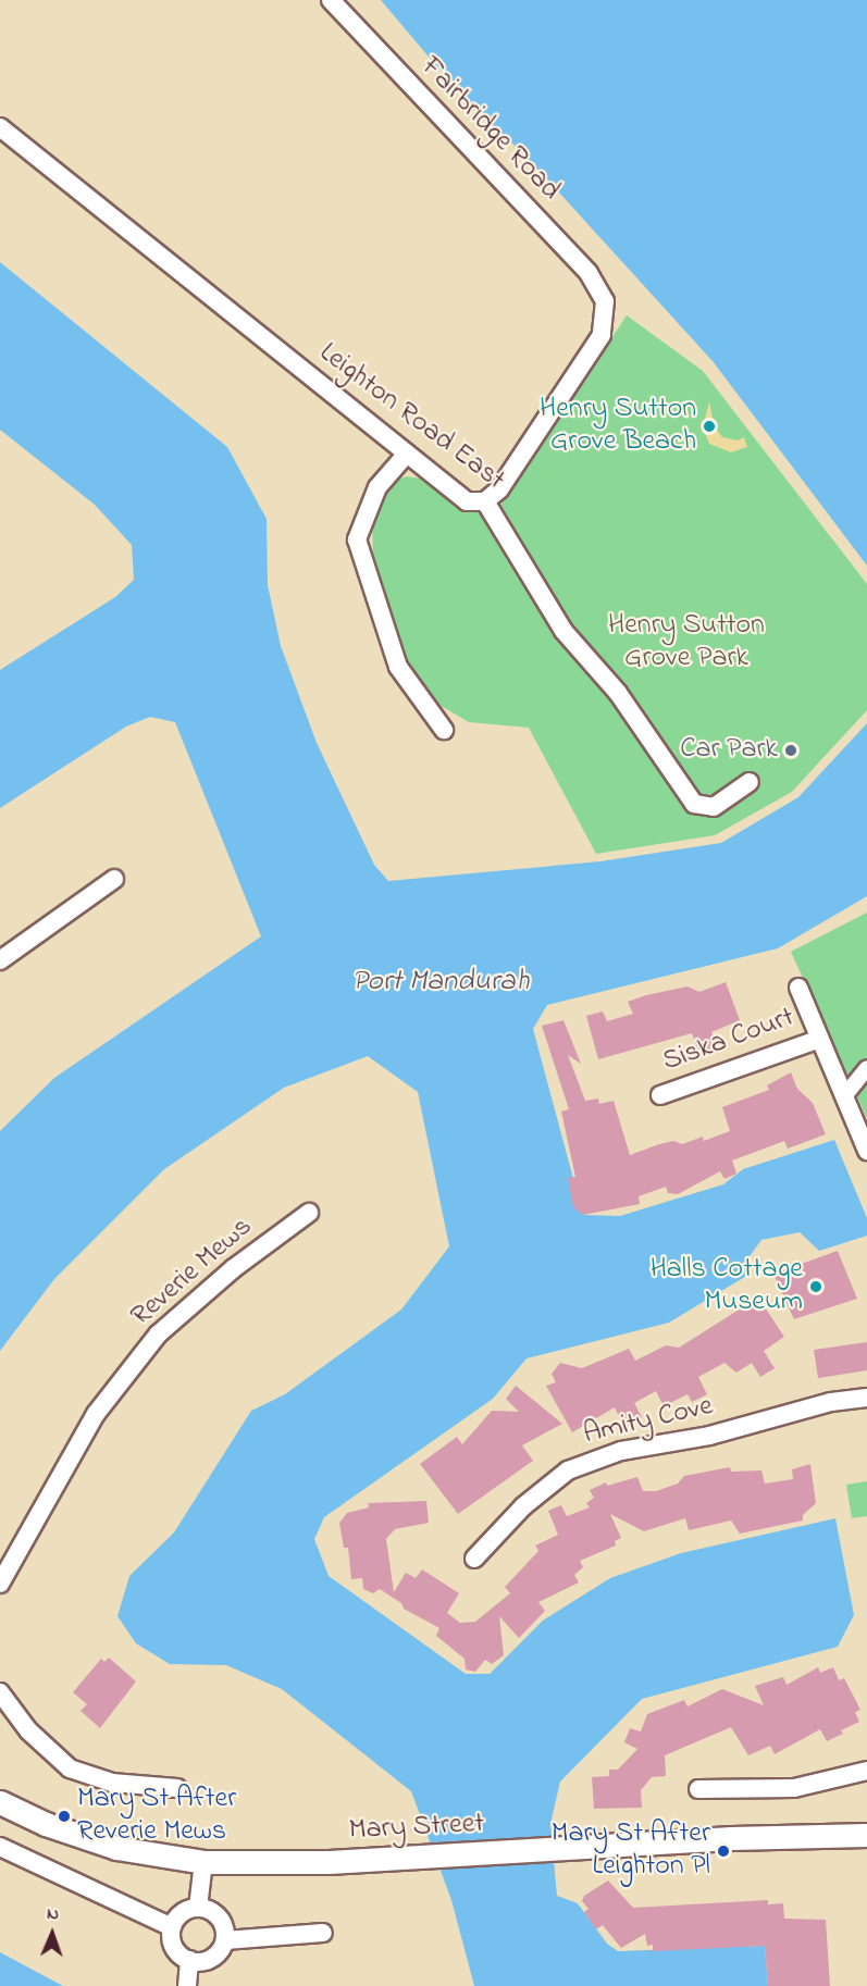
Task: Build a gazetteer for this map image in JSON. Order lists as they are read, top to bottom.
{
  "streets": {
    "street": [
      "Fairbridge Road",
      "Leighton Road East",
      "Siska Court",
      "Reverie Mews",
      "Amity Cove",
      "Mary Street"
    ]
  },
  "crossings": [
    ["Fairbridge Road", "Leighton Road East"]
  ],
  "water": ["Port Mandurah"],
  "parks": ["Henry Sutton Grove Park"],
  "places": [
    "Henry Sutton Grove Beach",
    "Car Park",
    "Halls Cottage Museum",
    "Mary St After Reverie Mews",
    "Mary St After Leighton Pl"
  ],
  "north": "top"
}
